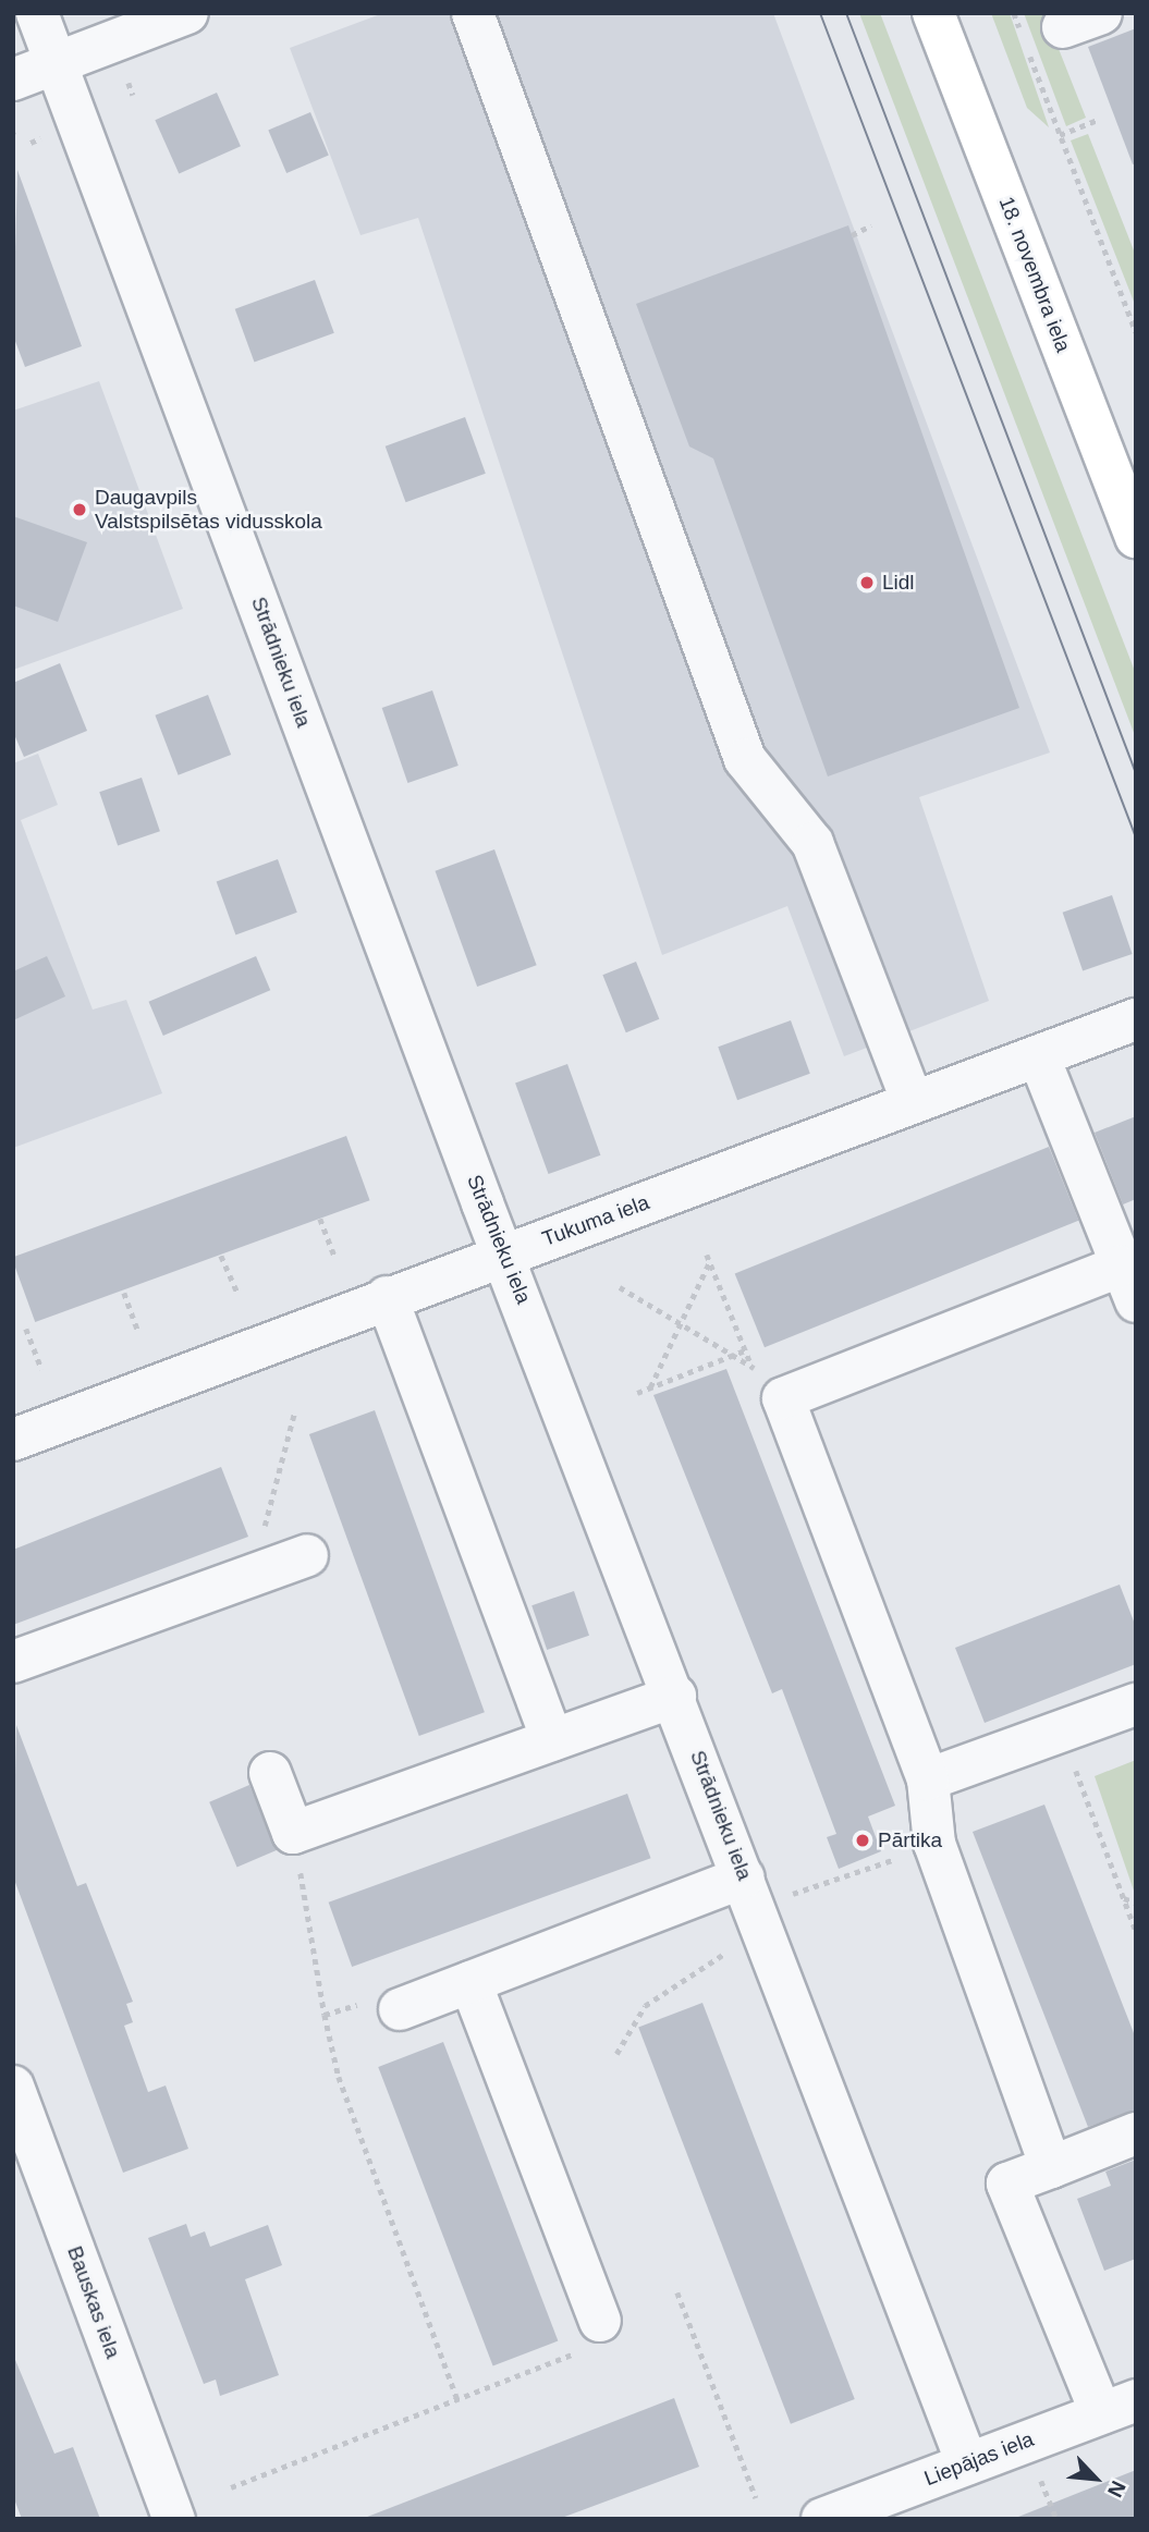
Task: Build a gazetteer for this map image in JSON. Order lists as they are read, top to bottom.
{
  "streets": {
    "main road": ["18. novembra iela"],
    "street": [
      "Strādnieku iela",
      "Tukuma iela",
      "Bauskas iela",
      "Liepājas iela"
    ]
  },
  "crossings": [
    ["Strādnieku iela", "Tukuma iela"],
    ["Strādnieku iela", "Liepājas iela"]
  ],
  "places": ["Daugavpils Valstspilsētas vidusskola", "Lidl", "Pārtika"],
  "north": "bottom right"
}
